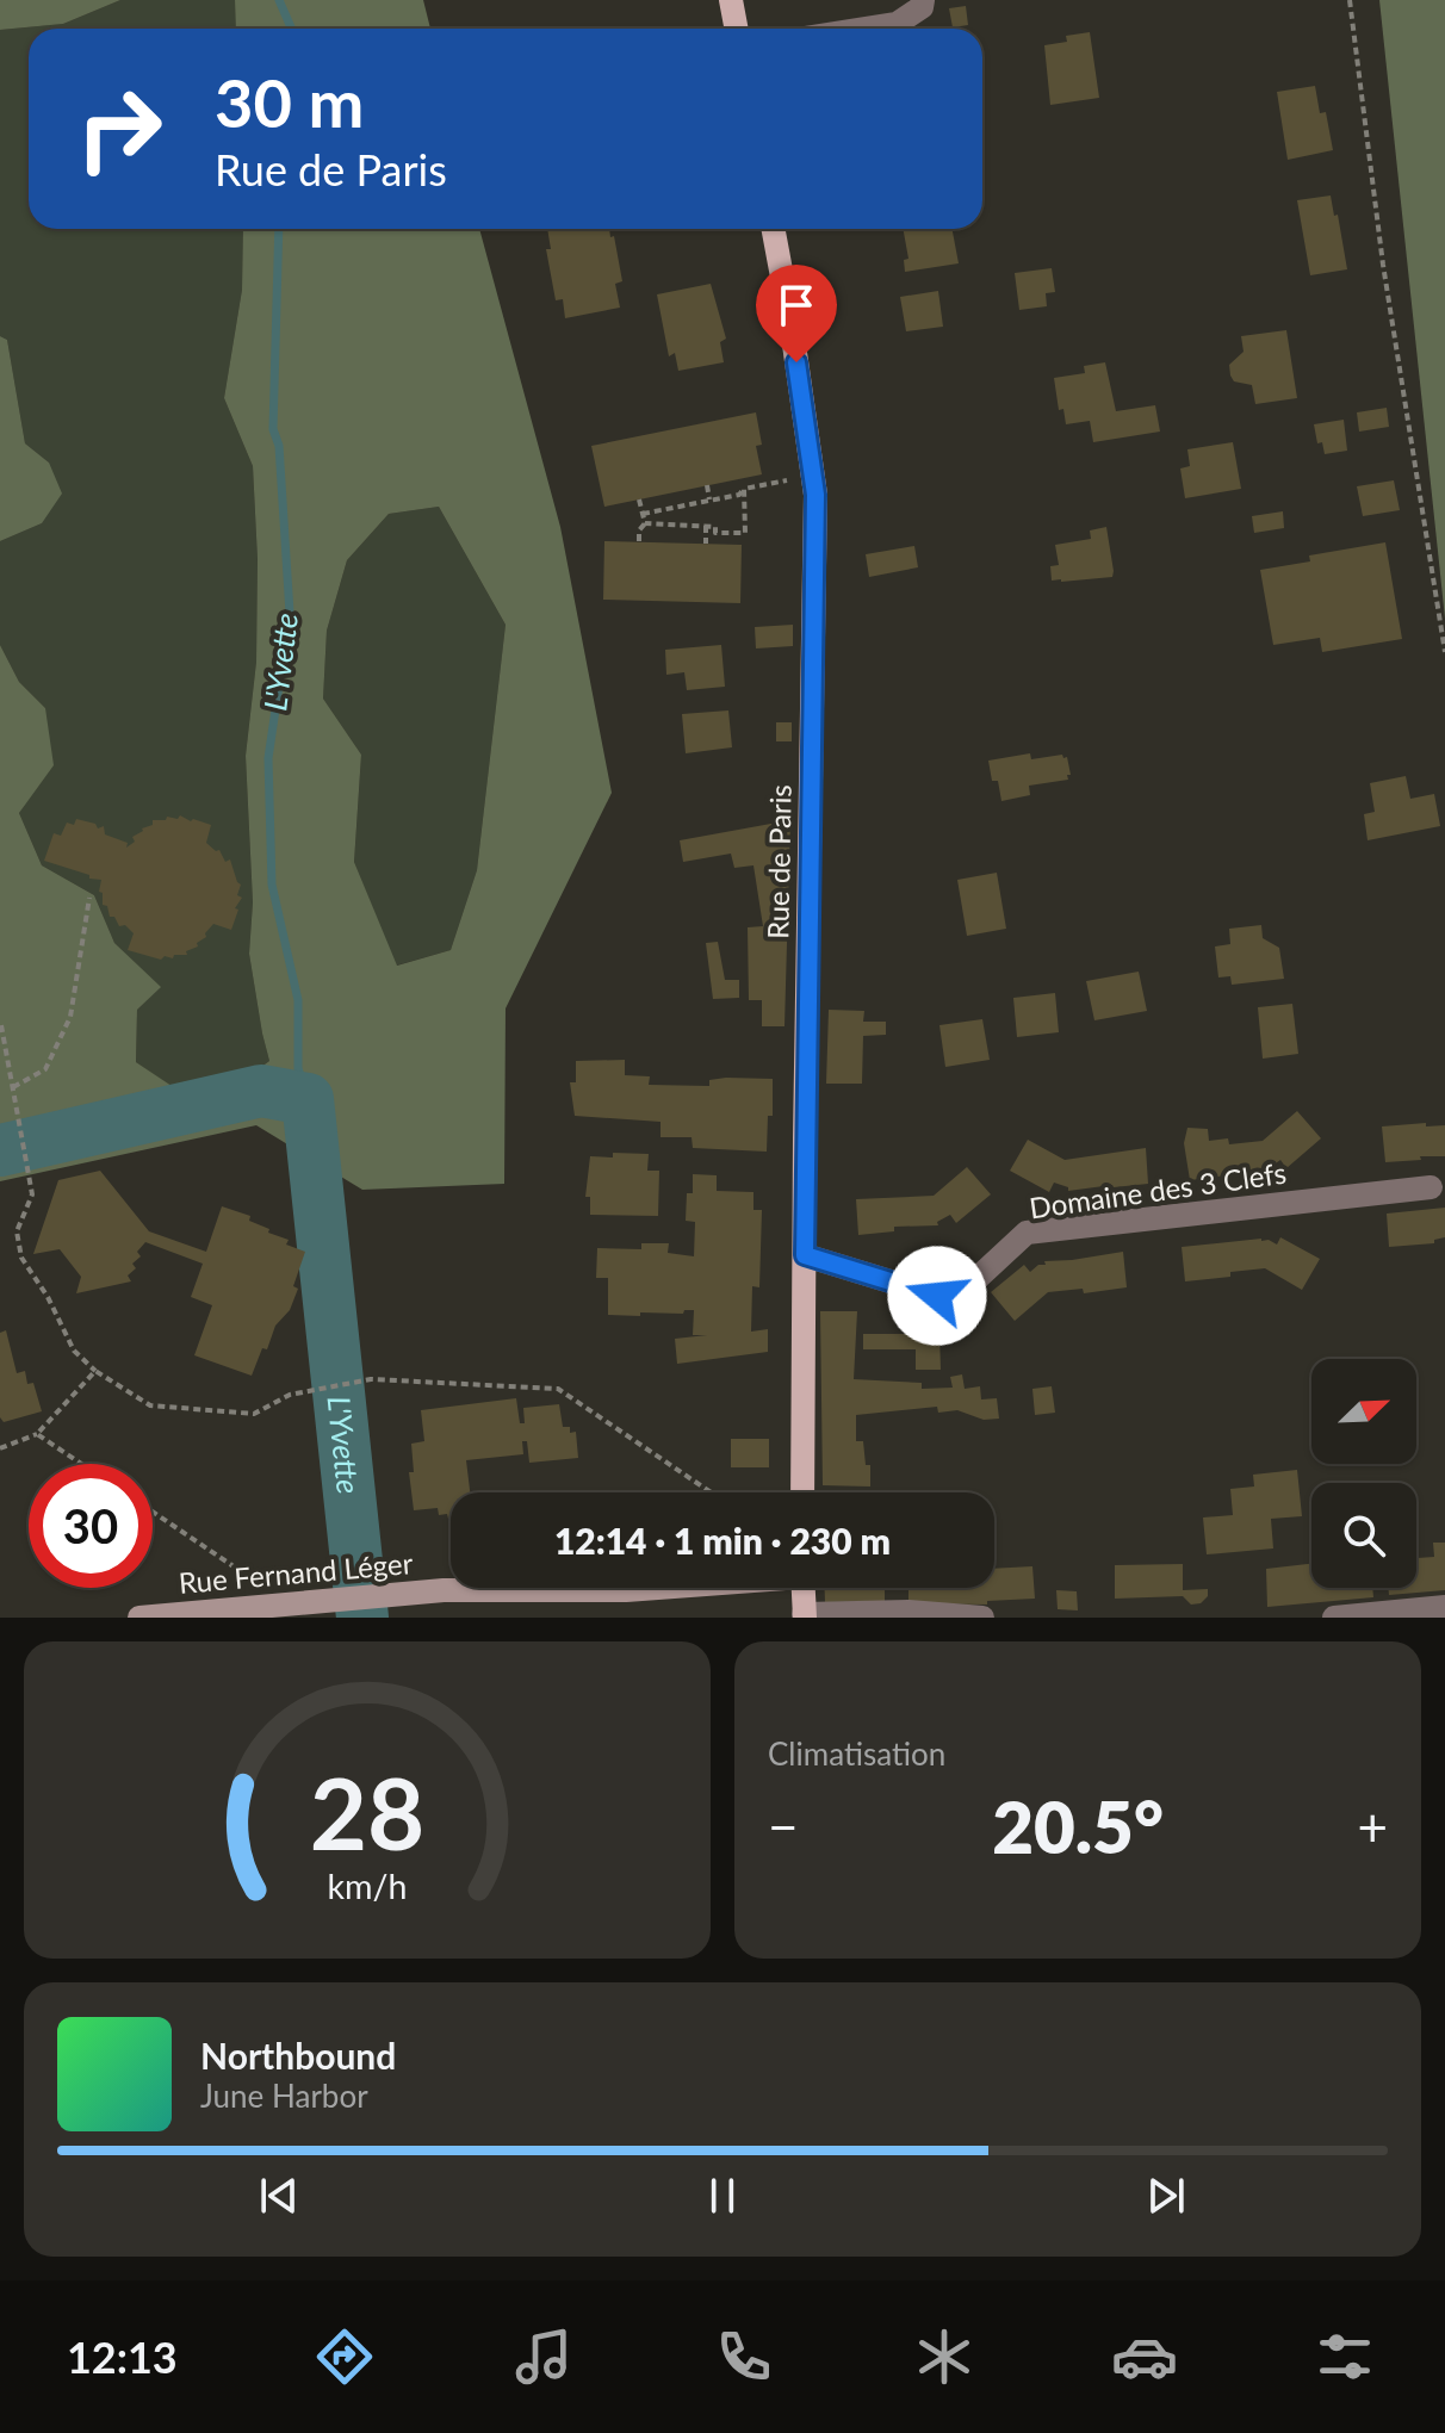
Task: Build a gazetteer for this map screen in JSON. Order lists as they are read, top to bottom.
{
  "streets": {
    "main road": ["Rue de Paris"],
    "street": ["Domaine des 3 Clefs", "Rue Fernand Léger"]
  },
  "crossings": [
    ["Rue de Paris", "Domaine des 3 Clefs"]
  ],
  "water": ["L'Yvette"],
  "north": "top right",
  "page": {
    "turn": ["30 m", "Rue de Paris"],
    "limit": "30",
    "trip": "12:14 · 1 min · 230 m",
    "tile": "Climatisation",
    "heat": ["−", "20.5°", "+"],
    "song": ["Northbound", "June Harbor"],
    "tabs": "12:13",
    "gauge": ["28", "km/h"]
  }
}
